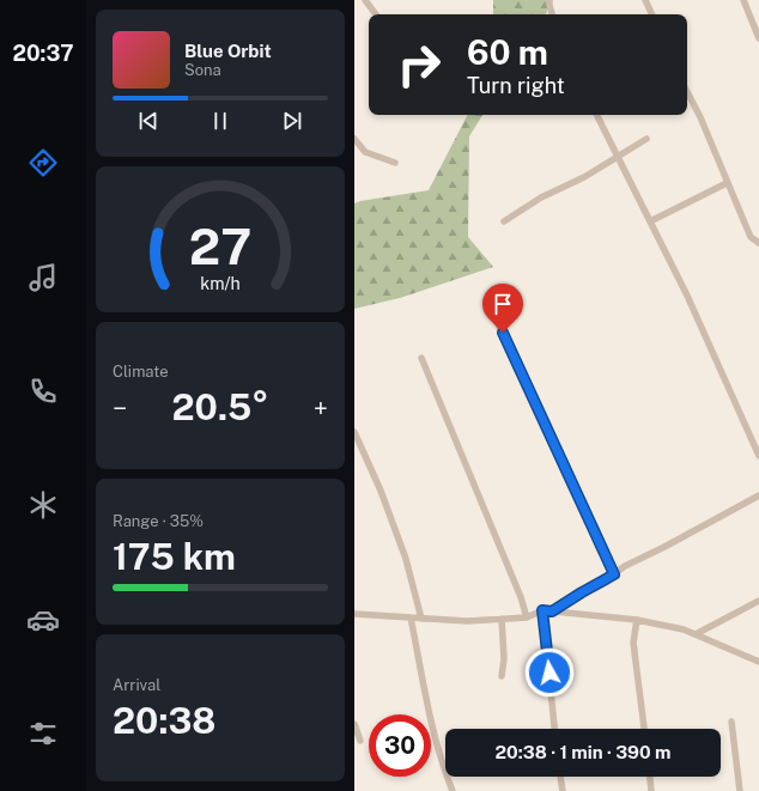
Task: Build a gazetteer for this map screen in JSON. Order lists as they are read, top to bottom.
{
  "page": {
    "tabs": "20:37",
    "turn": ["60 m", "Turn right"],
    "song": ["Blue Orbit", "Sona"],
    "tile": [
      "Climate",
      ["Range · 35%", "175 km"],
      ["Arrival", "20:38"]
    ],
    "heat": ["−", "20.5°", "+"],
    "limit": "30",
    "trip": "20:38 · 1 min · 390 m",
    "gauge": ["27", "km/h"]
  }
}
